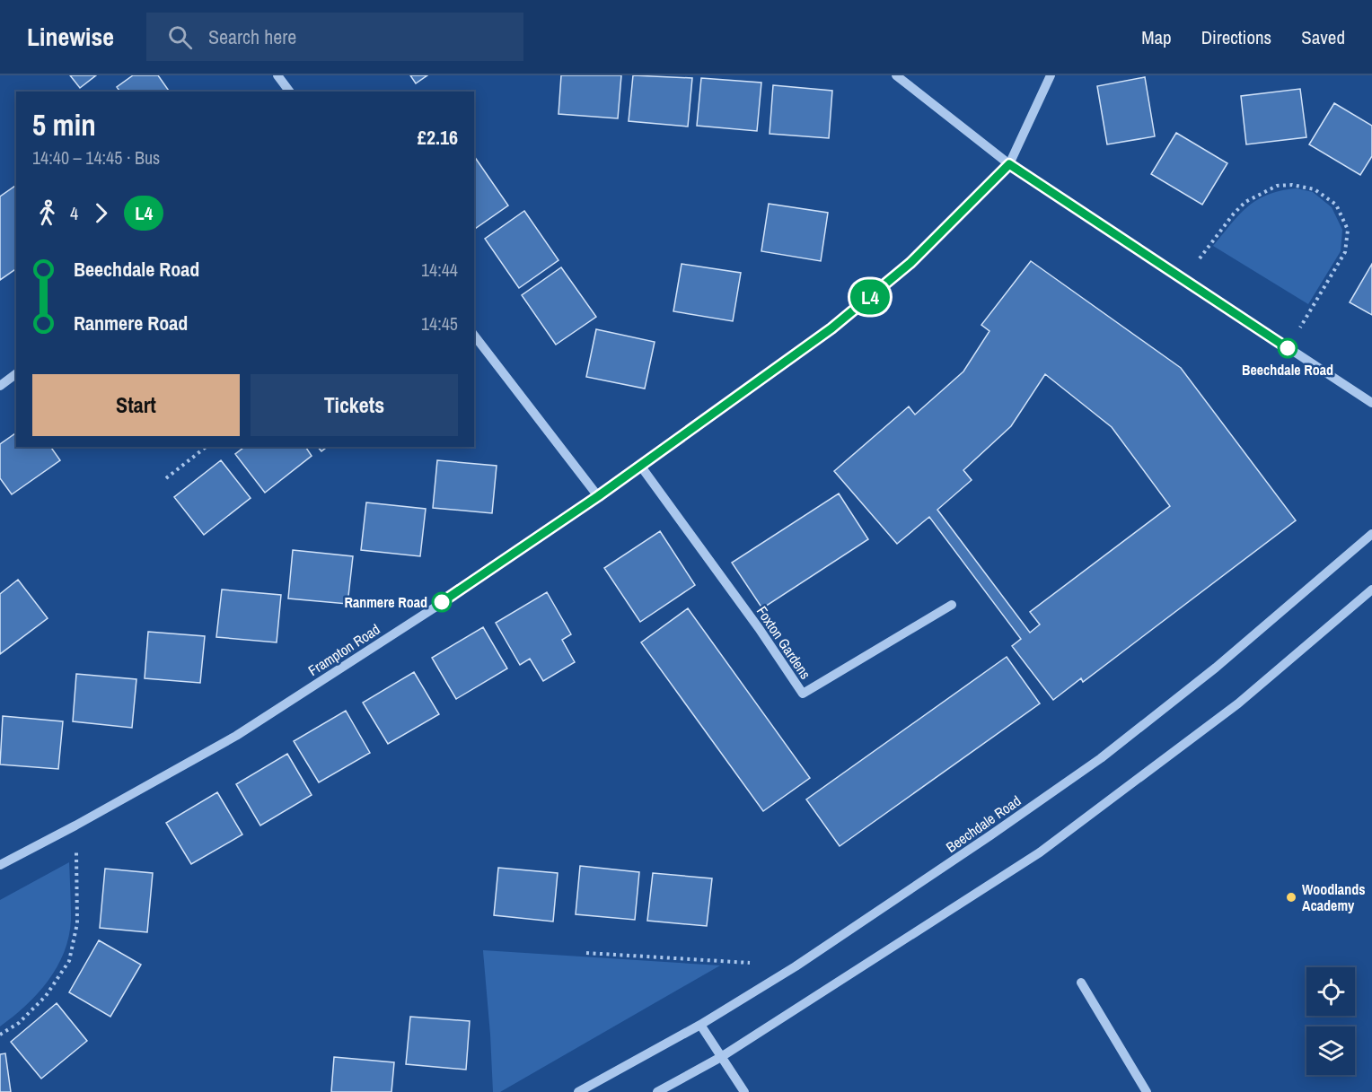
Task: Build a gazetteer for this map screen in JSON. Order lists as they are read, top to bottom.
{
  "streets": {
    "street": ["Foxton Gardens", "Frampton Road", "Beechdale Road"]
  },
  "crossings": [
    ["Foxton Gardens", "Frampton Road"]
  ],
  "places": ["Beechdale Road", "Ranmere Road", "Woodlands Academy"],
  "lines": ["bus line L4"],
  "page": {
    "header": "Linewise",
    "search": "Search here",
    "nav": ["Map", "Directions", "Saved"],
    "on_map": "L4",
    "heading": ["5 min", "14:40 – 14:45 · Bus", "£2.16"],
    "legs": ["4", "L4"],
    "list": [
      {
        "name": "Beechdale Road",
        "value": "14:44"
      },
      {
        "name": "Ranmere Road",
        "value": "14:45"
      }
    ],
    "buttons": ["Start", "Tickets"]
  }
}
